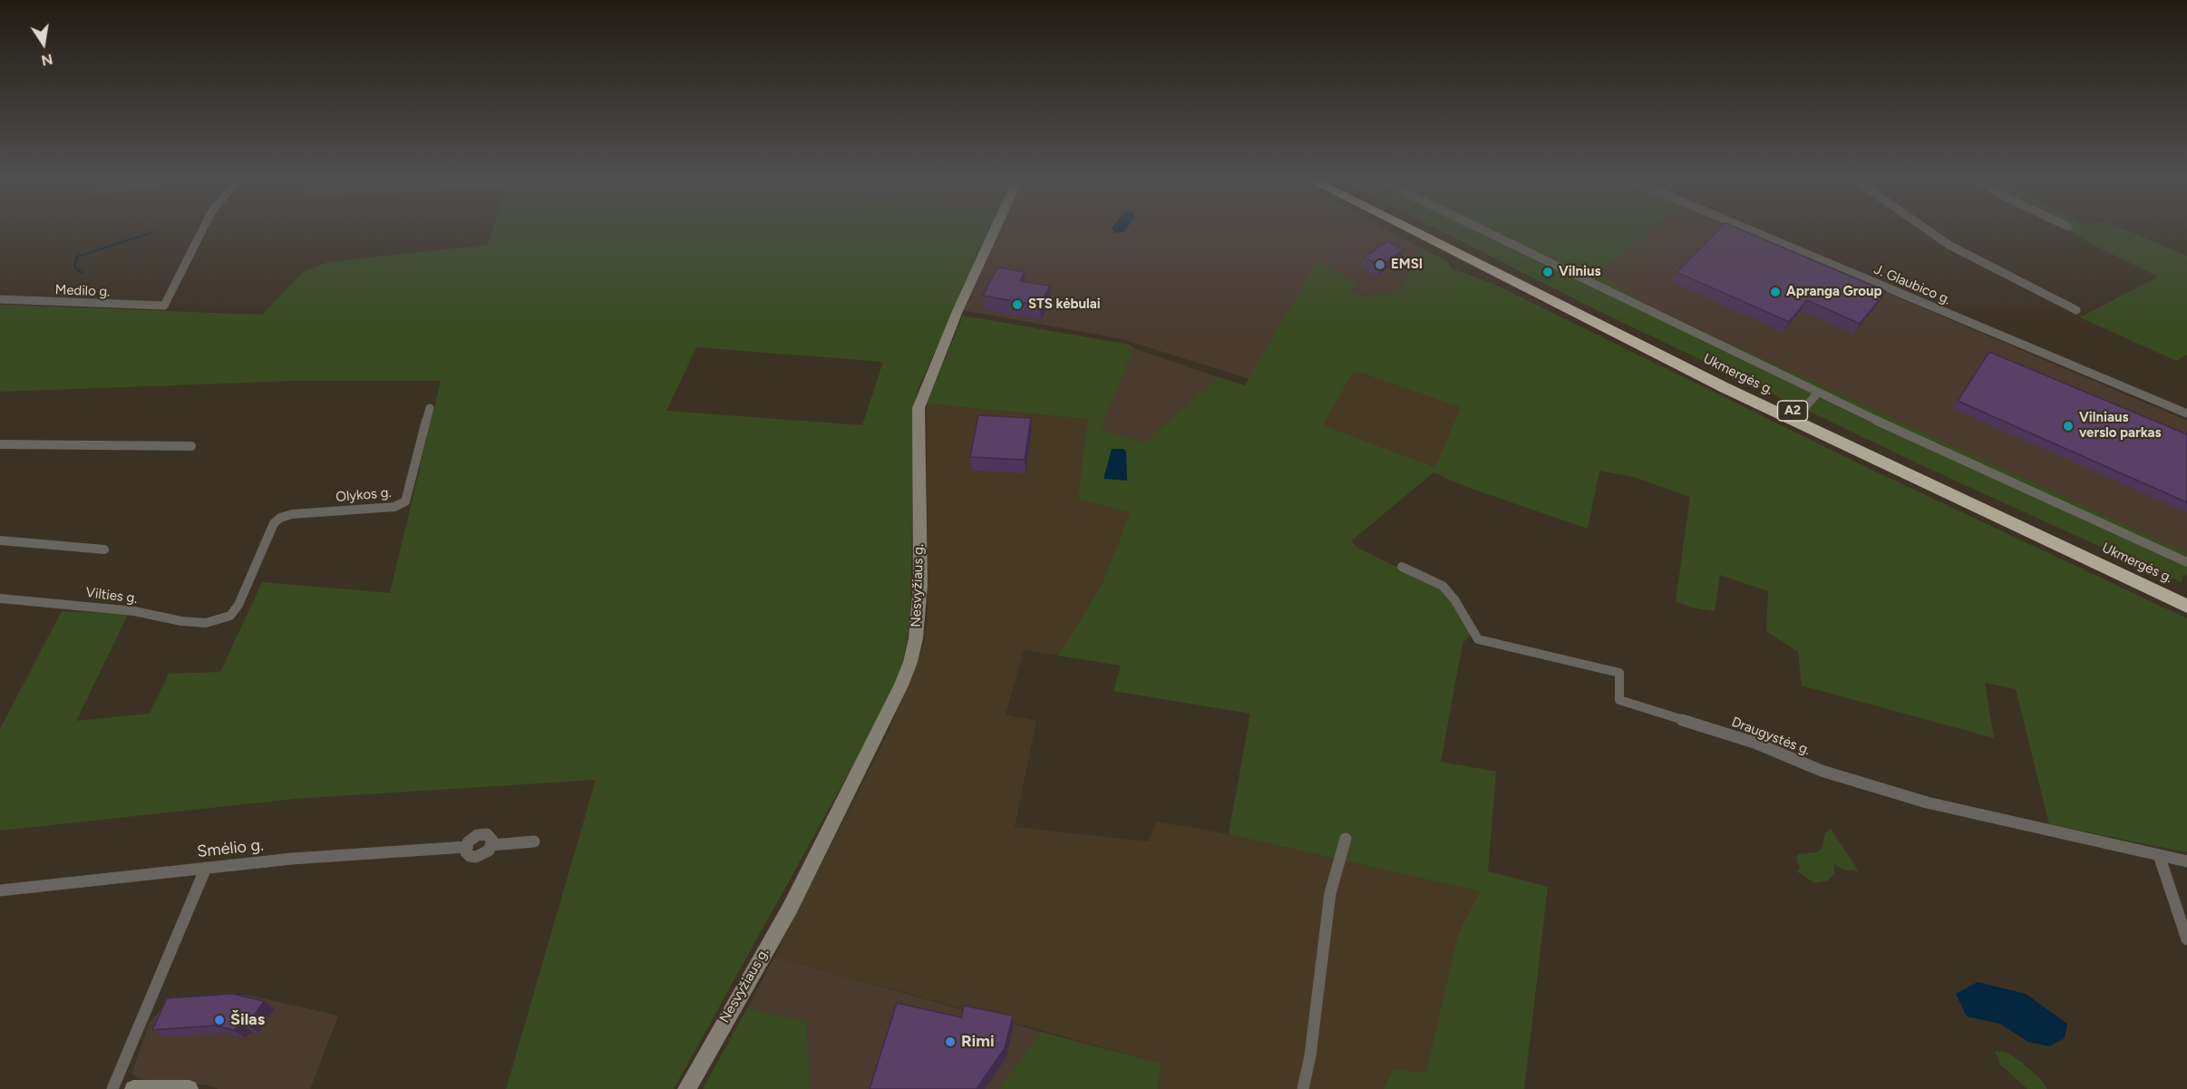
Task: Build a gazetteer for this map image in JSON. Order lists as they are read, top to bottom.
{
  "streets": {
    "highway": ["Ukmergės g.", "A2"],
    "street": [
      "J. Glaubico g.",
      "Medilo g.",
      "Olykos g.",
      "Nesvyžiaus g.",
      "Vilties g.",
      "Draugystės g.",
      "Smėlio g."
    ]
  },
  "crossings": [
    ["Olykos g.", "Vilties g."]
  ],
  "places": [
    "EMSI",
    "Vilnius",
    "Apranga Group",
    "STS kėbulai",
    "Vilniaus verslo parkas",
    "Šilas",
    "Rimi"
  ],
  "north": "bottom"
}
